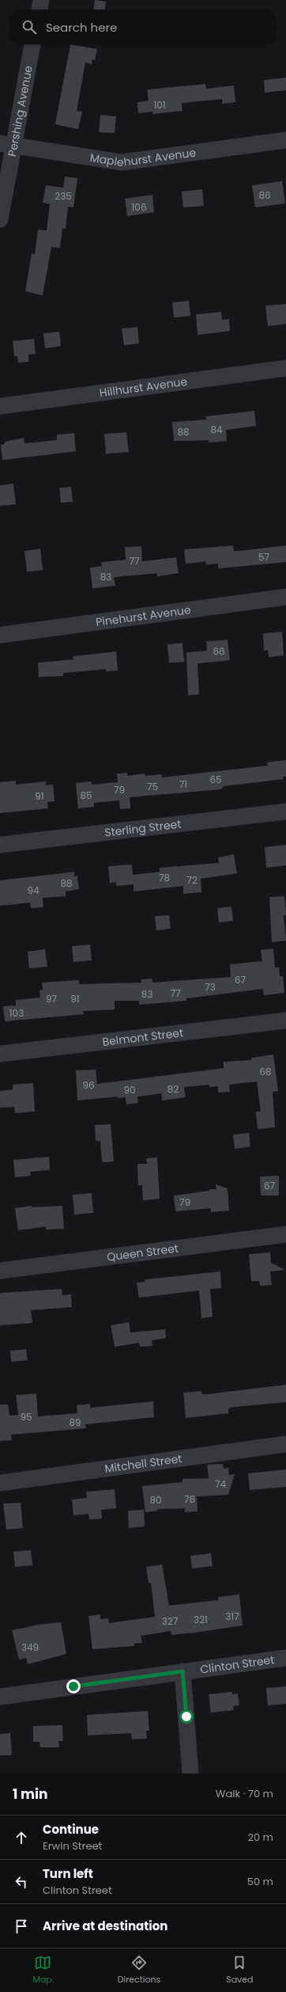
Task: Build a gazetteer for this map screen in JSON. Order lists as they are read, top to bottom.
{
  "streets": {
    "street": [
      "Pershing Avenue",
      "Maplehurst Avenue",
      "Hillhurst Avenue",
      "Pinehurst Avenue",
      "Sterling Street",
      "Belmont Street",
      "Queen Street",
      "Mitchell Street",
      "Clinton Street"
    ]
  },
  "crossings": [
    ["Pershing Avenue", "Maplehurst Avenue"]
  ],
  "house_numbers": [
    "101",
    "86",
    "235",
    "106",
    "84",
    "88",
    "57",
    "77",
    "83",
    "66",
    "65",
    "71",
    "75",
    "79",
    "85",
    "91",
    "78",
    "72",
    "88",
    "94",
    "67",
    "73",
    "77",
    "83",
    "97",
    "91",
    "103",
    "68",
    "96",
    "82",
    "90",
    "67",
    "79",
    "95",
    "89",
    "74",
    "76",
    "80",
    "317",
    "321",
    "327",
    "349"
  ],
  "page": {
    "search": "Search here",
    "heading": ["1 min", "Walk · 70 m"],
    "list": [
      ["Continue", "Erwin Street", "20 m"],
      ["Turn left", "Clinton Street", "50 m"],
      "Arrive at destination"
    ],
    "nav": ["Map", "Directions", "Saved"]
  }
}
